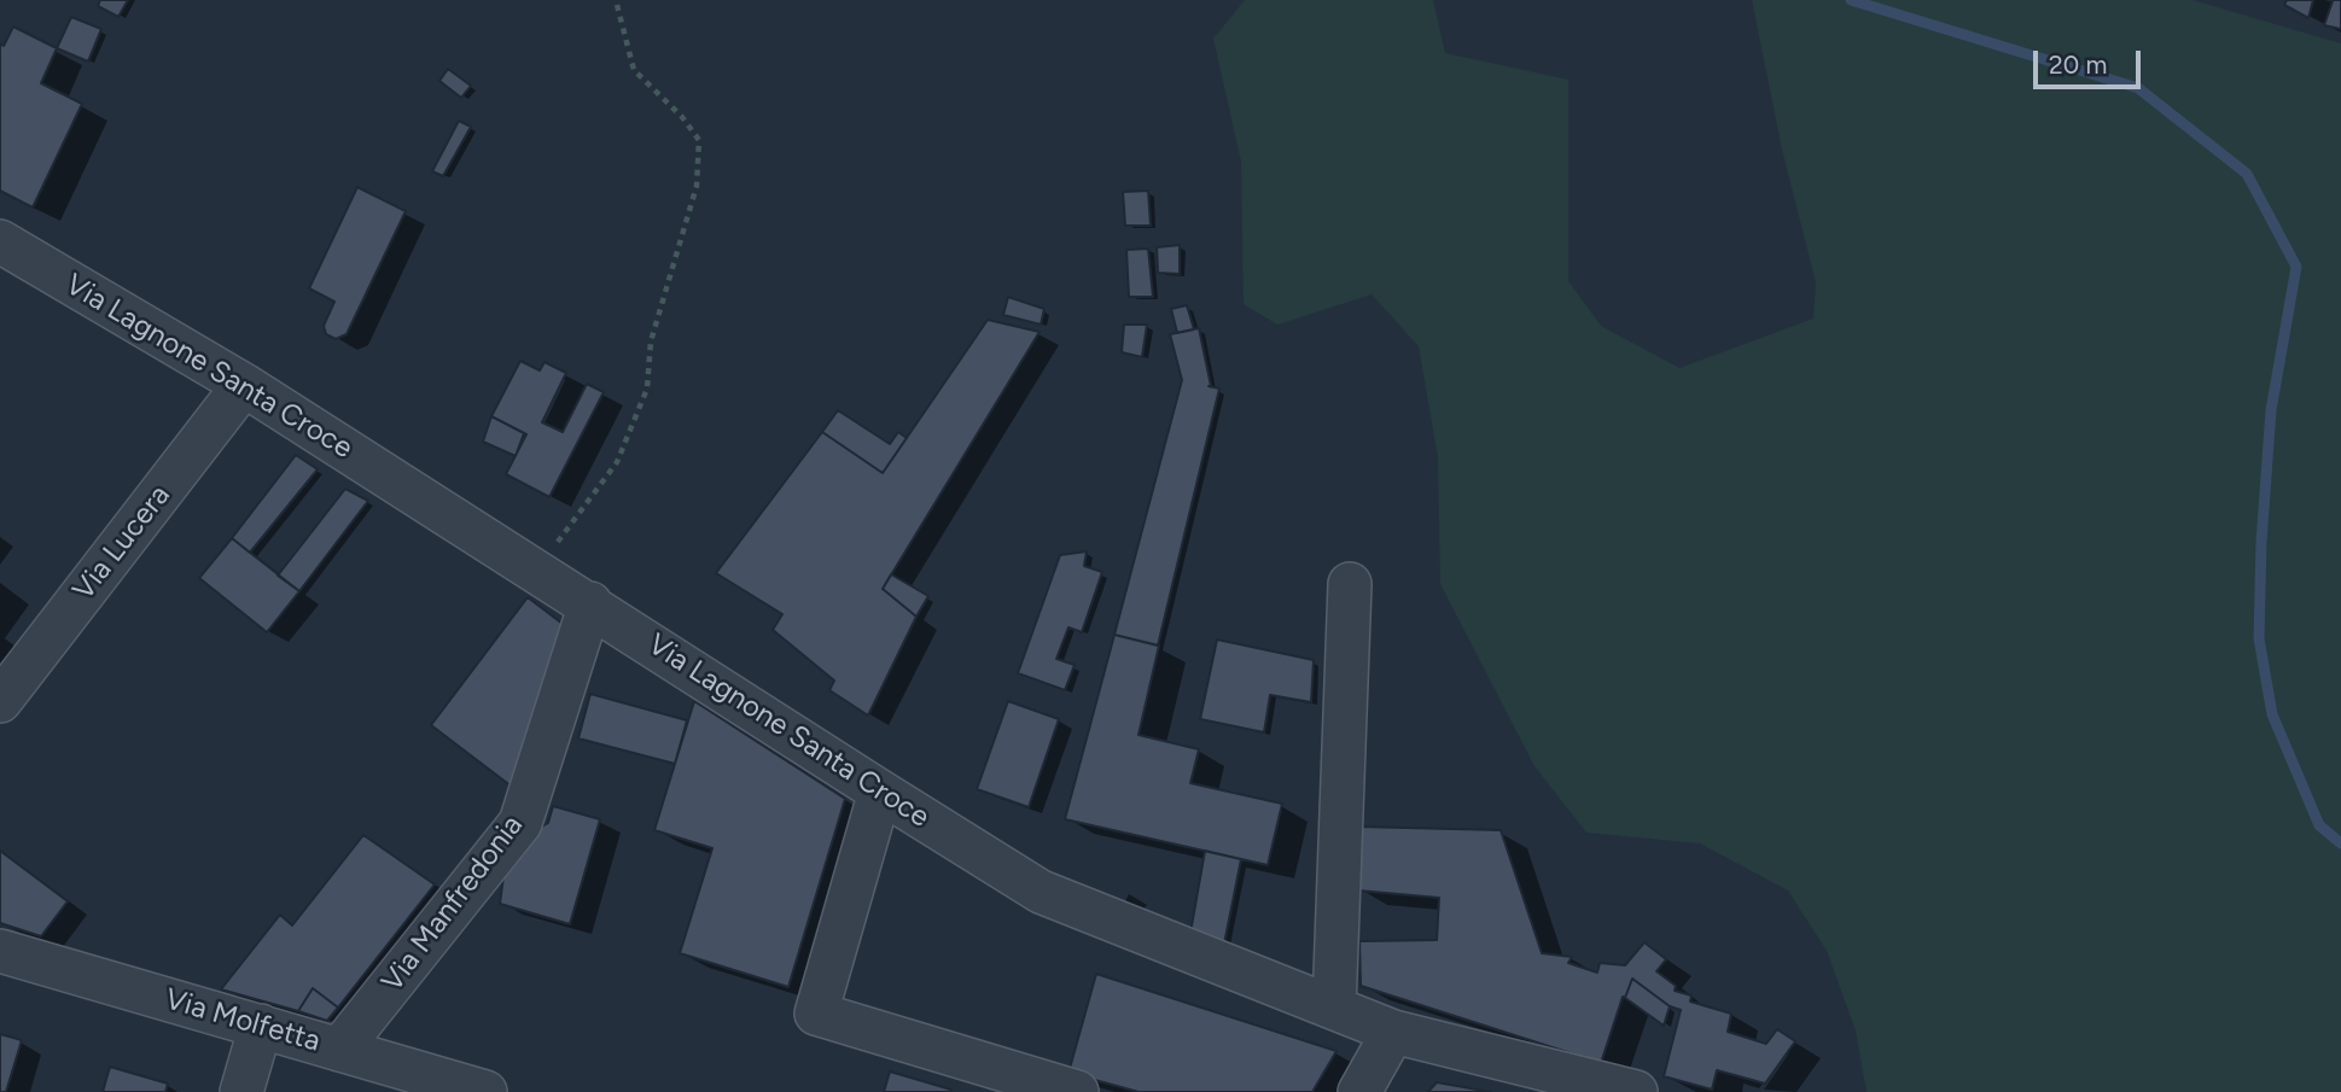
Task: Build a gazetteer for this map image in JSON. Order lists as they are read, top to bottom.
{
  "streets": {
    "street": [
      "Via Lagnone Santa Croce",
      "Via Lucera",
      "Via Manfredonia",
      "Via Molfetta"
    ]
  },
  "crossings": [
    ["Via Lagnone Santa Croce", "Via Lucera"],
    ["Via Lagnone Santa Croce", "Via Manfredonia"],
    ["Via Manfredonia", "Via Molfetta"]
  ],
  "scale_bar": "20 m"
}
